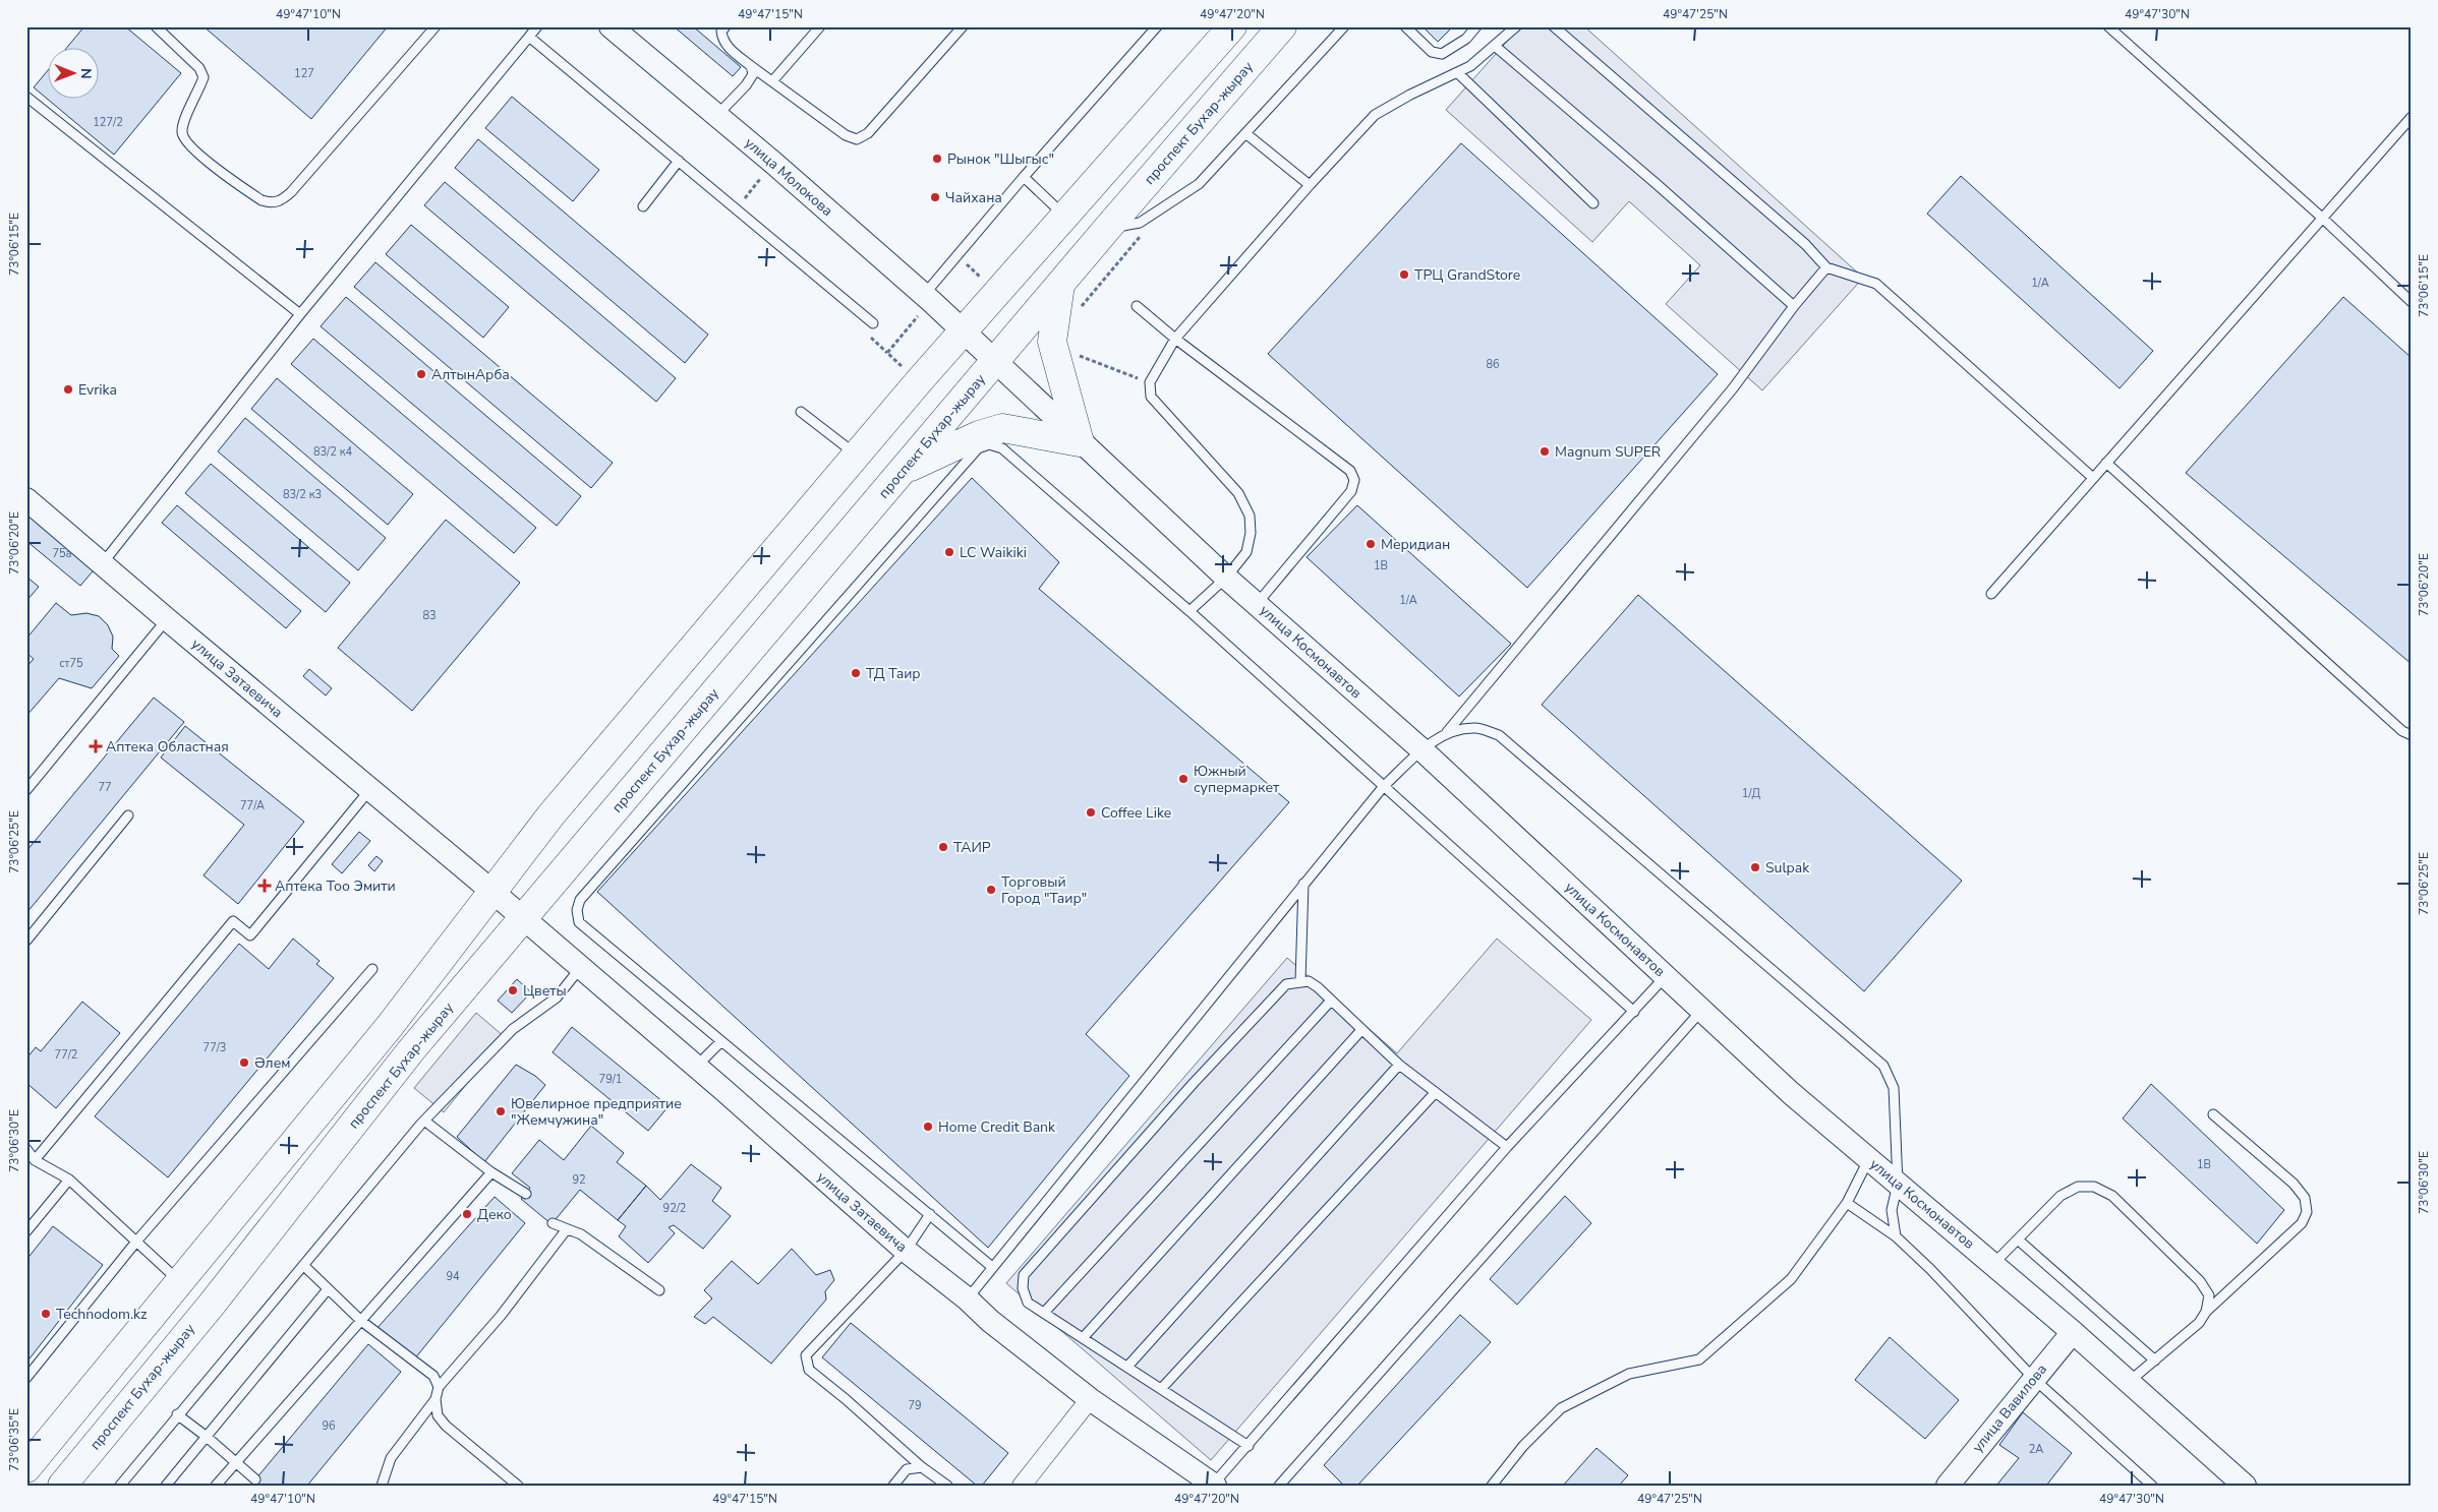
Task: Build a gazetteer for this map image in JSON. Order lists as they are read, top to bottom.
{
  "streets": {
    "main road": ["проспект Бухар-жырау"],
    "street": [
      "улица Молокова",
      "улица Космонавтов",
      "улица Затаевича",
      "улица Вавилова"
    ]
  },
  "crossings": [
    ["проспект Бухар-жырау", "улица Молокова"],
    ["проспект Бухар-жырау", "улица Космонавтов"],
    ["проспект Бухар-жырау", "улица Затаевича"],
    ["улица Молокова", "улица Космонавтов"],
    ["улица Космонавтов", "улица Вавилова"]
  ],
  "places": {
    "other": [
      "Рынок \"Шыгыс\"",
      "Чайхана",
      "ТРЦ GrandStore",
      "АлтынАрба",
      "Evrika",
      "Magnum SUPER",
      "Меридиан",
      "LC Waikiki",
      "ТД Таир",
      "Южный супермаркет",
      "Coffee Like",
      "ТАИР",
      "Sulpak",
      "Торговый Город \"Таир\"",
      "Цветы",
      "Әлем",
      "Ювелирное предприятие \"Жемчужина\"",
      "Home Credit Bank",
      "Деко",
      "Technodom.kz"
    ],
    "health": ["Аптека Областная", "Аптека Тоо Эмити"]
  },
  "house_numbers": [
    "127",
    "127/2",
    "1/А",
    "86",
    "83/2 к4",
    "83/2 к3",
    "75а",
    "1B",
    "1/А",
    "83",
    "ст75",
    "77",
    "1/Д",
    "77/А",
    "77/3",
    "77/2",
    "79/1",
    "1В",
    "92",
    "92/2",
    "94",
    "79",
    "96",
    "2А"
  ],
  "north": "right",
  "coordinates": [
    "49°47'10\"N",
    "49°47'15\"N",
    "49°47'20\"N",
    "49°47'25\"N",
    "49°47'30\"N",
    "73°06'15\"E",
    "73°06'20\"E",
    "73°06'25\"E",
    "73°06'30\"E",
    "73°06'35\"E"
  ]
}
